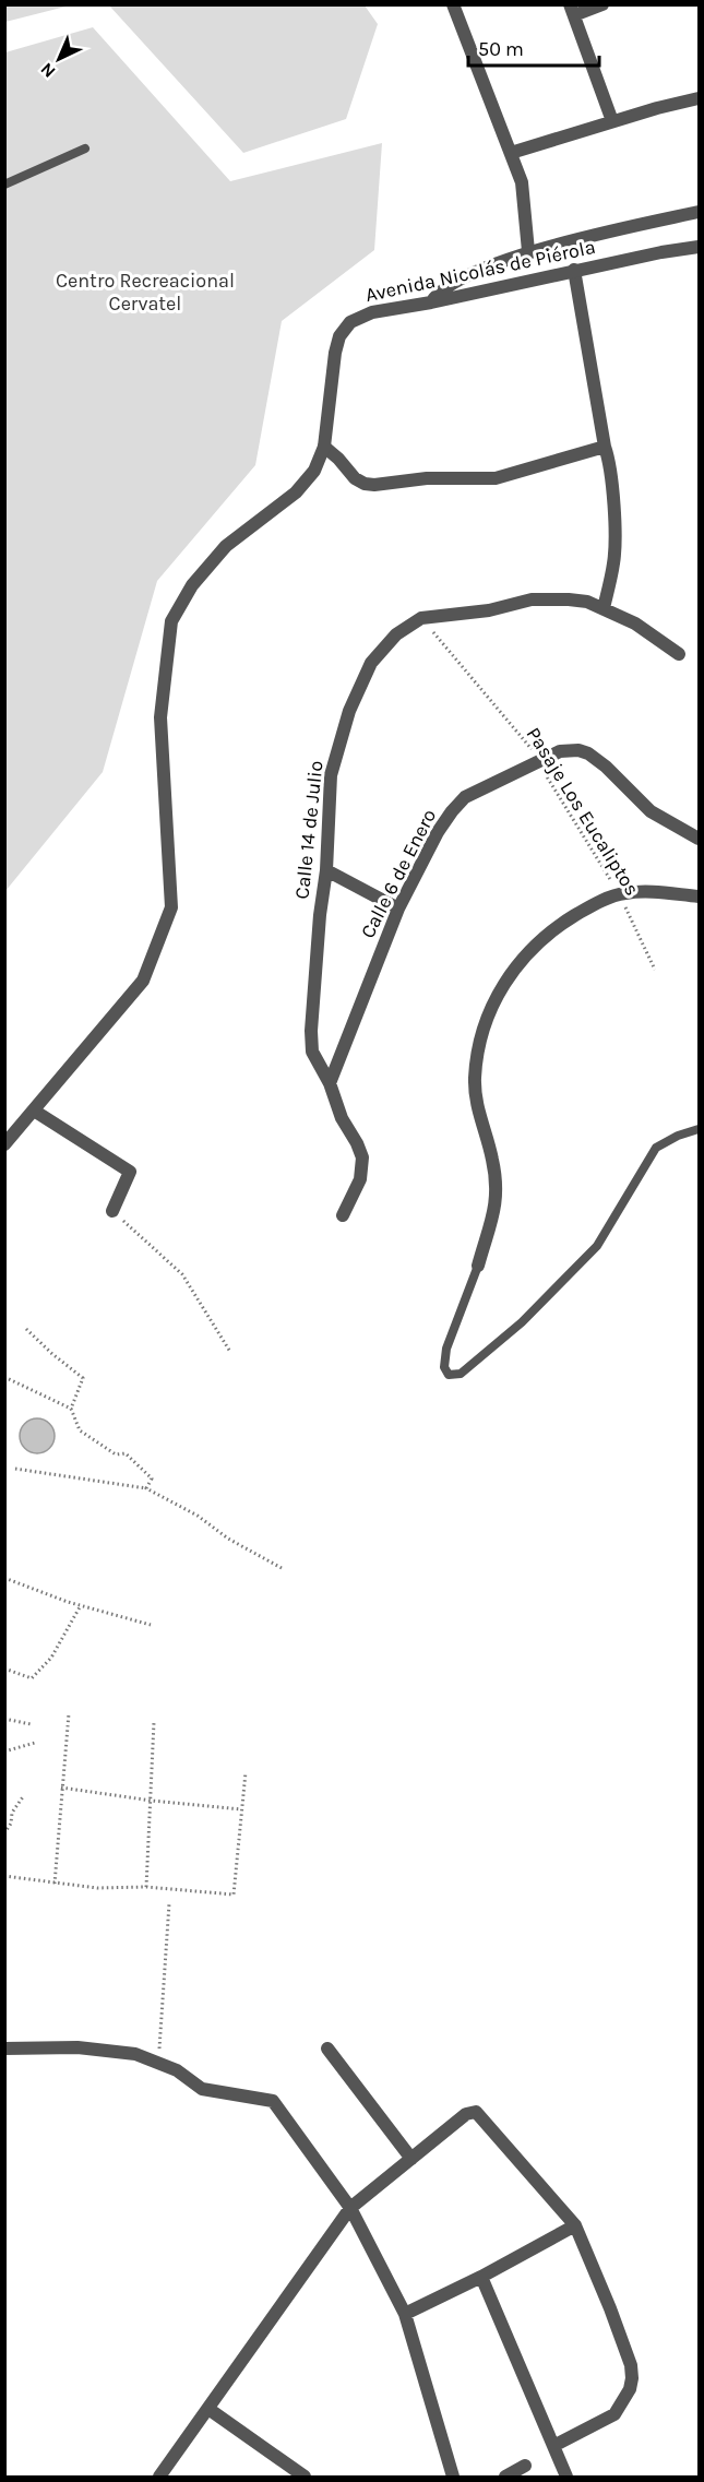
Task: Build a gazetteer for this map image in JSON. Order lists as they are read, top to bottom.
{
  "streets": {
    "street": ["Avenida Nicolás de Piérola", "Calle 14 de Julio", "Calle 6 de Enero"],
    "path": ["Pasaje Los Eucaliptos"]
  },
  "crossings": [
    ["Pasaje Los Eucaliptos", "Calle 14 de Julio"],
    ["Pasaje Los Eucaliptos", "Calle 6 de Enero"],
    ["Calle 14 de Julio", "Calle 6 de Enero"]
  ],
  "parks": ["Centro Recreacional Cervatel"],
  "scale_bar": "50 m",
  "north": "bottom left"
}
